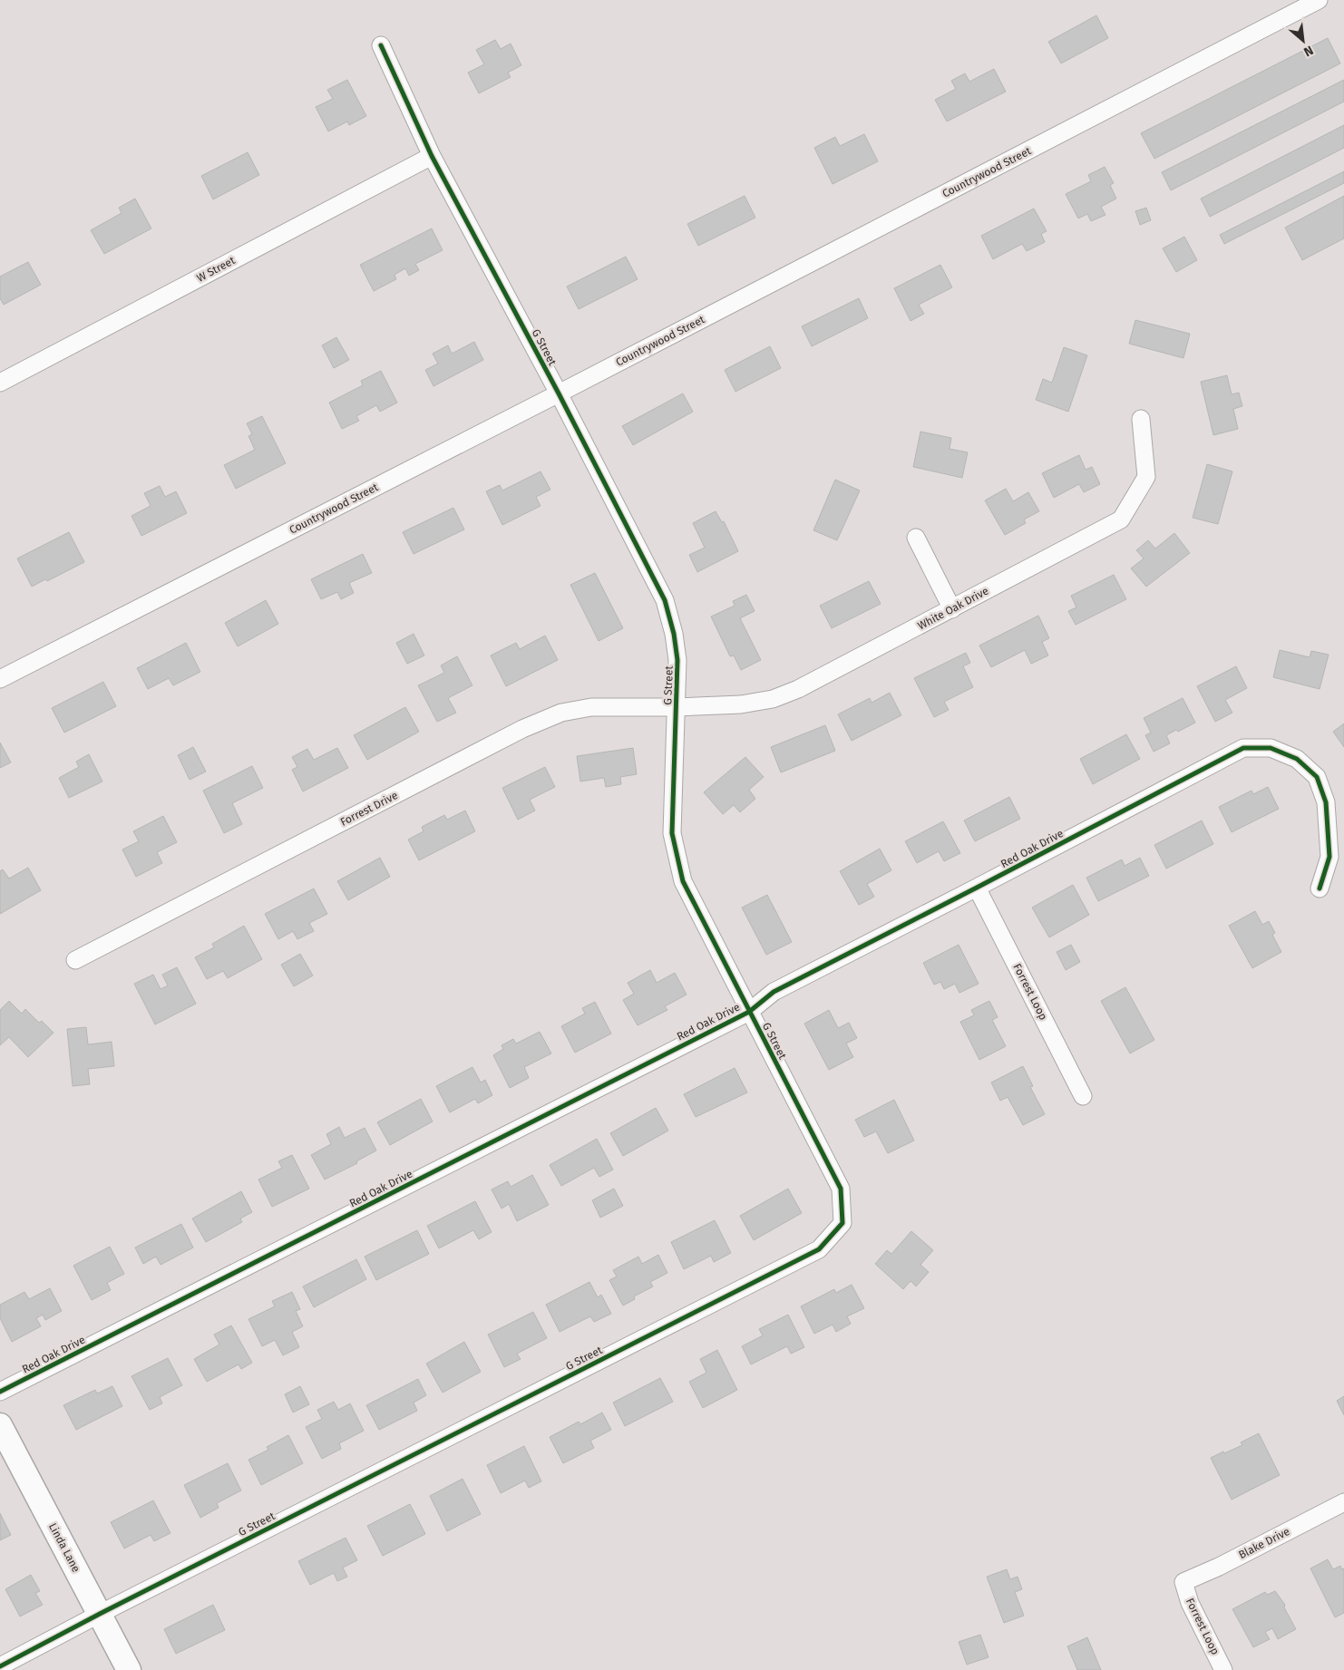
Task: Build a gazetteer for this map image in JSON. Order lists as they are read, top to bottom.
{
  "streets": {
    "street": [
      "Countrywood Street",
      "W Street",
      "G Street",
      "White Oak Drive",
      "Forrest Drive",
      "Red Oak Drive",
      "Forrest Loop",
      "Blake Drive",
      "Linda Lane"
    ]
  },
  "crossings": [
    ["Countrywood Street", "G Street"],
    ["W Street", "G Street"],
    ["G Street", "White Oak Drive"],
    ["G Street", "Forrest Drive"],
    ["G Street", "Red Oak Drive"],
    ["G Street", "Linda Lane"],
    ["White Oak Drive", "Forrest Drive"],
    ["Red Oak Drive", "Forrest Loop"],
    ["Forrest Loop", "Blake Drive"]
  ],
  "north": "bottom right"
}
